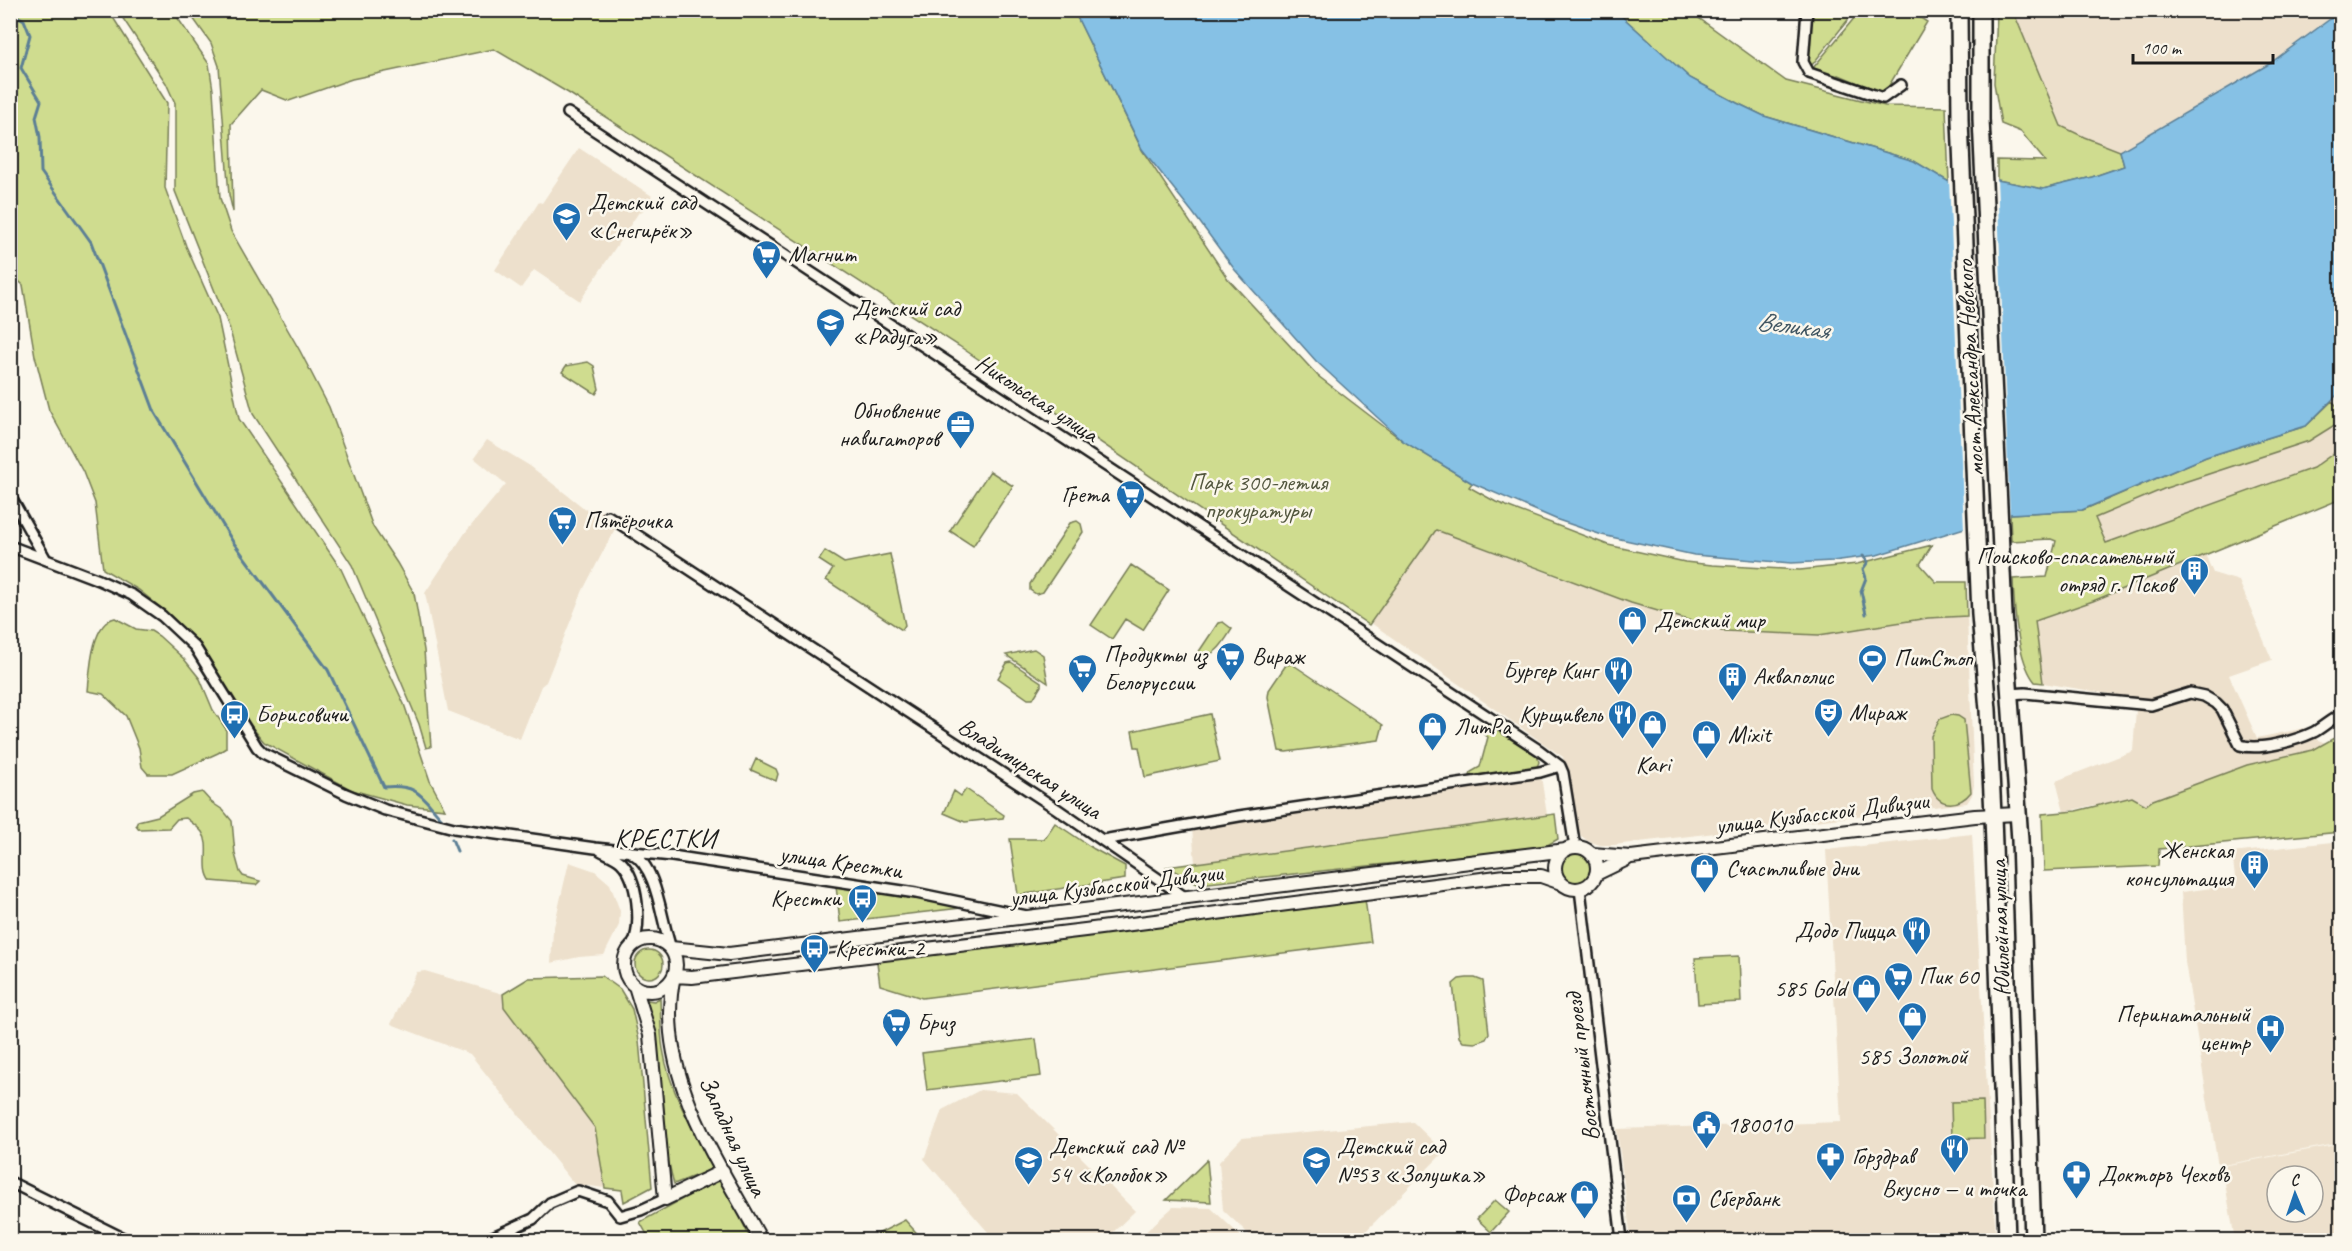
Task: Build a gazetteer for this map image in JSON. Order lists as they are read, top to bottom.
{
  "streets": {
    "highway": ["мост Александра Невского", "Юбилейная улица"],
    "street": [
      "Никольская улица",
      "Владимирская улица",
      "улица Кузбасской Дивизии",
      "улица Крестки",
      "Восточный проезд",
      "Западная улица"
    ]
  },
  "crossings": [
    ["мост Александра Невского", "Юбилейная улица"],
    ["Никольская улица", "Владимирская улица"],
    ["улица Кузбасской Дивизии", "улица Крестки"],
    ["улица Кузбасской Дивизии", "Юбилейная улица"],
    ["улица Кузбасской Дивизии", "Восточный проезд"],
    ["улица Кузбасской Дивизии", "Западная улица"]
  ],
  "districts": ["КРЕСТКИ"],
  "water": ["Великая"],
  "parks": ["Парк 300-летия прокуратуры"],
  "places": {
    "school or university": [
      "Детский сад «Снегирёк»",
      "Детский сад «Радуга»",
      "Детский сад № 54 «Колобок»",
      "Детский сад №53 «Золушка»"
    ],
    "supermarket": [
      "Магнит",
      "Грета",
      "Пятёрочка",
      "Вираж",
      "Продукты из Белоруссии",
      "Пик 60",
      "Бриз"
    ],
    "office": ["Обновление навигаторов"],
    "building": ["Поисково-спасательный отряд г. Псков", "Акваполис", "Женская консультация"],
    "shop": [
      "Детский мир",
      "Kari",
      "ЛитРа",
      "Mixit",
      "Счастливые дни",
      "585 Gold",
      "585 Золотой",
      "Форсаж"
    ],
    "sports": ["ПитСтоп"],
    "restaurant": [
      "Бургер Кинг",
      "Курщивель",
      "Додо Пицца",
      "Вкусно — и точка"
    ],
    "theatre": ["Мираж"],
    "bus stop": ["Борисовичи", "Крестки", "Крестки-2"],
    "hospital": ["Перинатальный центр"],
    "public building": ["180010"],
    "pharmacy": ["Горздрав", "Докторъ Чеховъ"],
    "bank": ["Сбербанк"]
  },
  "scale_bar": "100 m",
  "north": "top"
}
